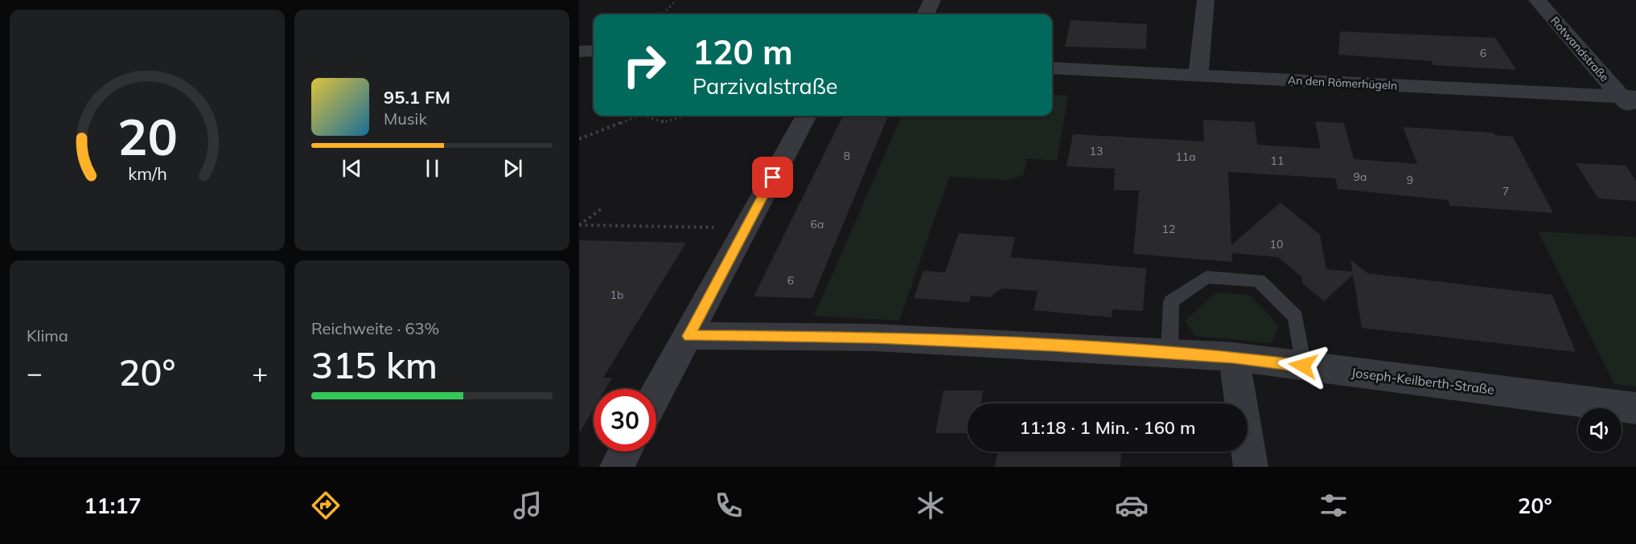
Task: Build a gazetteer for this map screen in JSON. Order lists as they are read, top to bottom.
{
  "streets": {
    "street": ["Rotwandstraße", "An den Römerhügeln", "Joseph-Keilberth-Straße"]
  },
  "crossings": [
    ["Rotwandstraße", "An den Römerhügeln"]
  ],
  "house_numbers": [
    "6",
    "13",
    "8",
    "11a",
    "11",
    "9a",
    "9",
    "7",
    "6a",
    "12",
    "10",
    "6",
    "1b"
  ],
  "page": {
    "turn": ["120 m", "Parzivalstraße"],
    "song": ["95.1 FM", "Musik"],
    "tile": [
      "Klima",
      ["Reichweite · 63%", "315 km"]
    ],
    "heat": ["−", "20°", "+"],
    "limit": "30",
    "trip": "11:18 · 1 Min. · 160 m",
    "tabs": ["11:17", "20°"],
    "gauge": ["20", "km/h"]
  }
}
